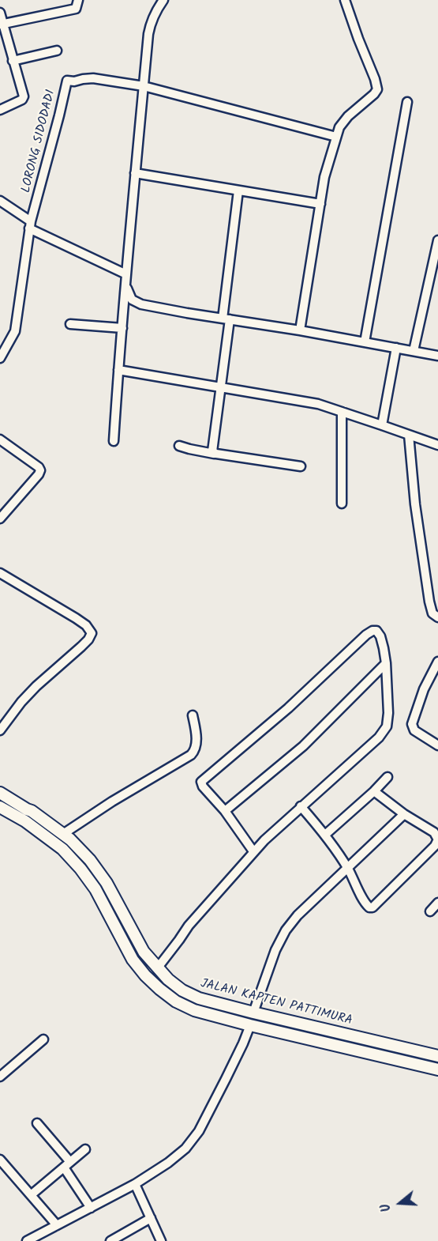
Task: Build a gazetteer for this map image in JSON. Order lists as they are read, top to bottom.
{
  "streets": {
    "main road": ["JALAN KAPTEN PATTIMURA"],
    "street": ["LORONG SIDODADI"]
  },
  "north": "left"
}
